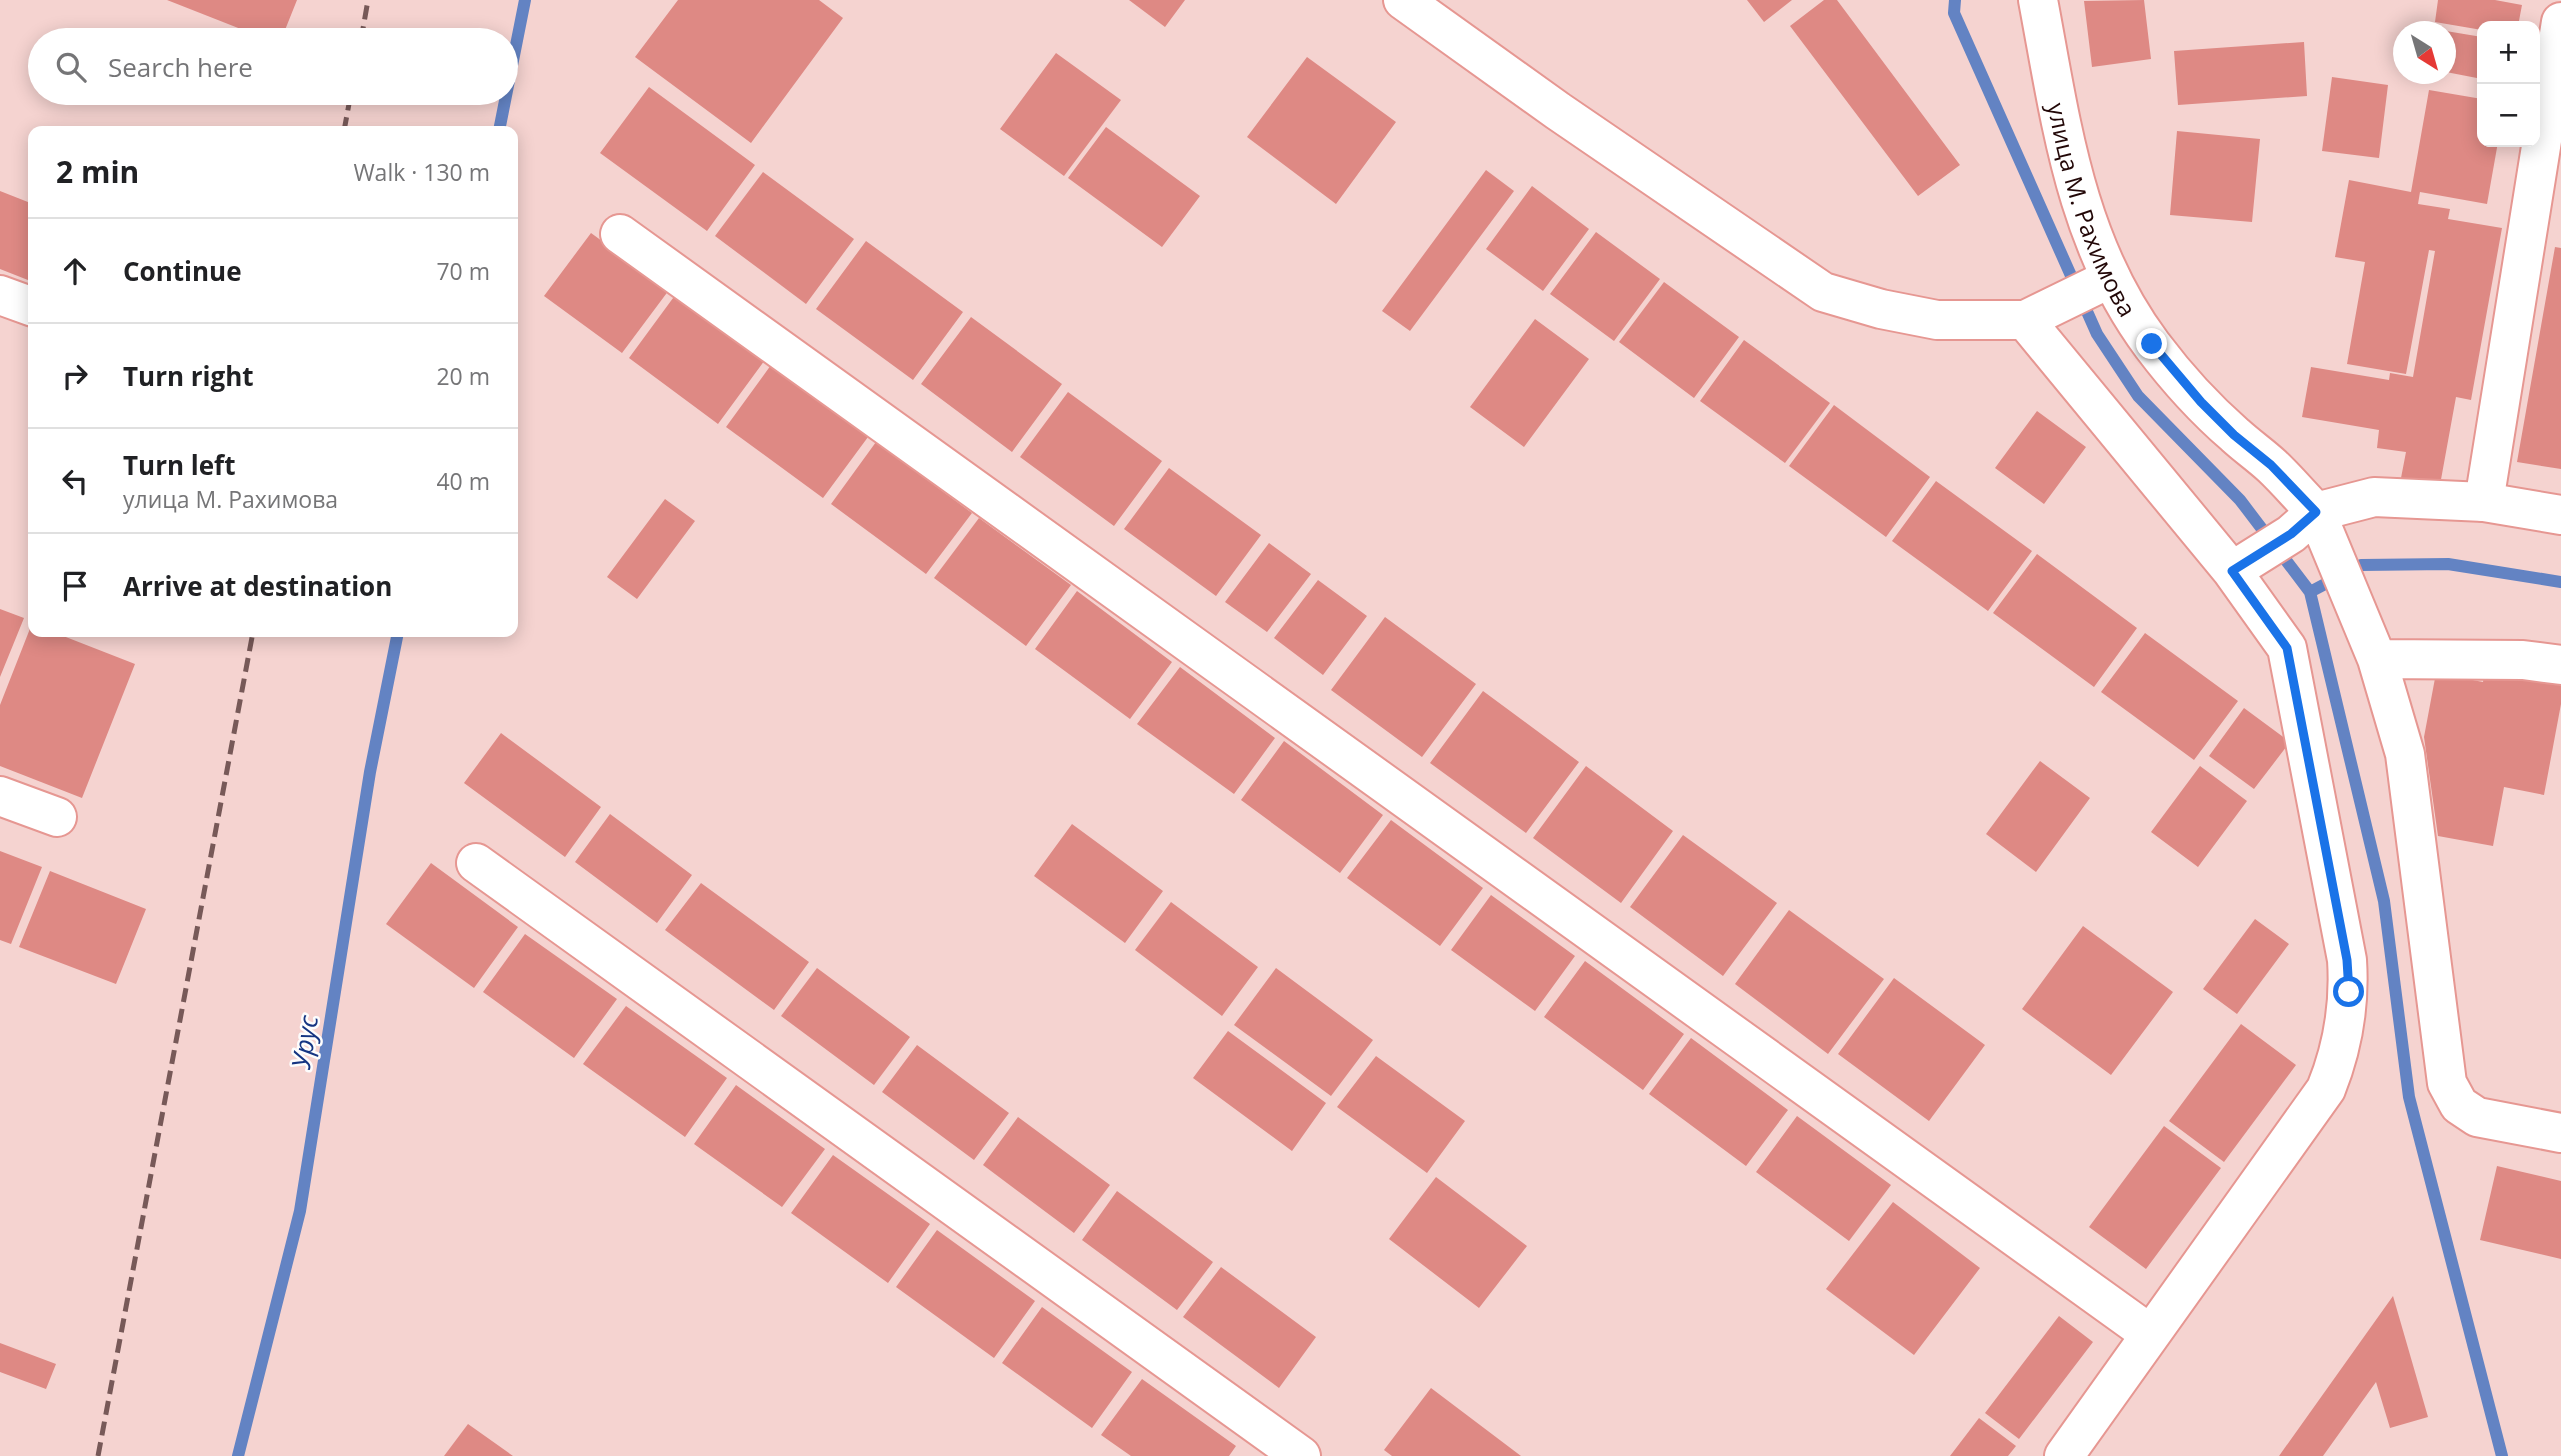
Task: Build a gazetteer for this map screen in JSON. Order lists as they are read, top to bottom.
{
  "streets": {
    "street": ["улица М. Рахимова"]
  },
  "water": ["Урус"],
  "north": "bottom right",
  "page": {
    "map_buttons": ["+", "−"],
    "search": "Search here",
    "heading": ["2 min", "Walk · 130 m"],
    "list": [
      ["Continue", "70 m"],
      ["Turn right", "20 m"],
      ["Turn left", "улица М. Рахимова", "40 m"],
      "Arrive at destination"
    ]
  }
}
